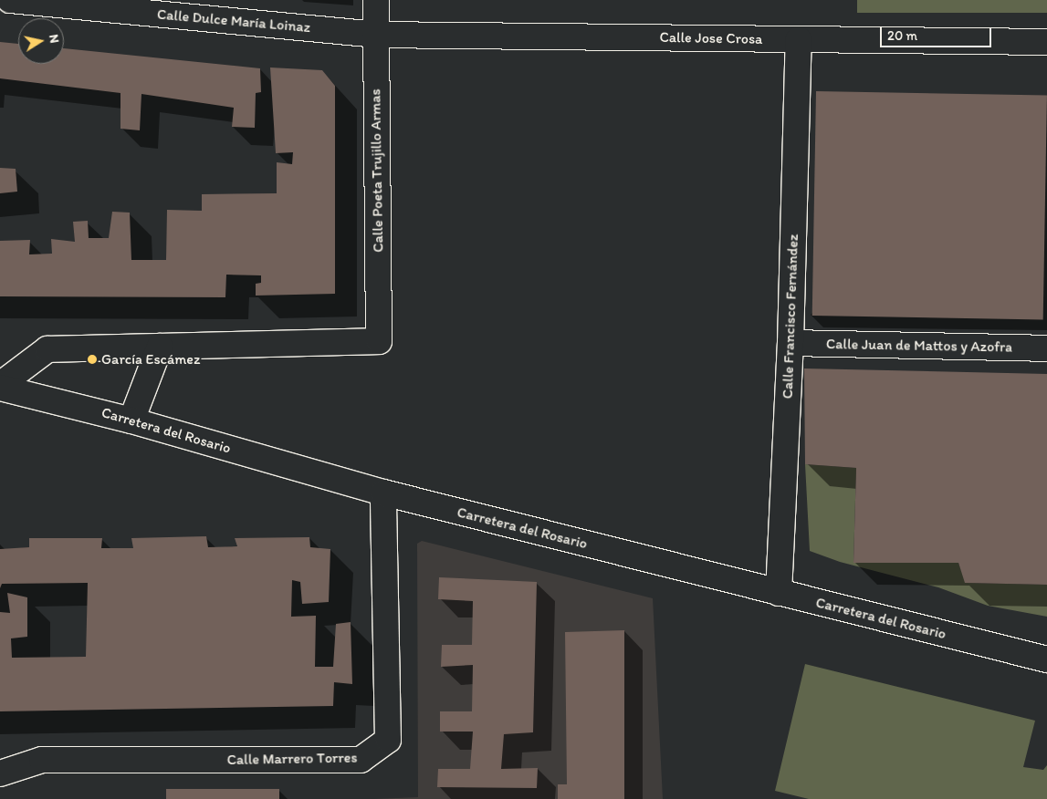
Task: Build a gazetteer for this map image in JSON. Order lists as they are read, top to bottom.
{
  "streets": {
    "street": [
      "Calle Dulce María Loinaz",
      "Calle Jose Crosa",
      "Calle Poeta Trujillo Armas",
      "Calle Francisco Fernández",
      "Calle Juan de Mattos y Azofra",
      "Carretera del Rosario",
      "Calle Marrero Torres"
    ]
  },
  "crossings": [
    ["Calle Dulce María Loinaz", "Calle Jose Crosa"],
    ["Calle Dulce María Loinaz", "Calle Poeta Trujillo Armas"],
    ["Calle Jose Crosa", "Calle Poeta Trujillo Armas"],
    ["Calle Jose Crosa", "Calle Francisco Fernández"],
    ["Calle Francisco Fernández", "Calle Juan de Mattos y Azofra"],
    ["Calle Francisco Fernández", "Carretera del Rosario"],
    ["Carretera del Rosario", "Calle Marrero Torres"]
  ],
  "places": ["García Escámez"],
  "scale_bar": "20 m",
  "north": "right"
}
